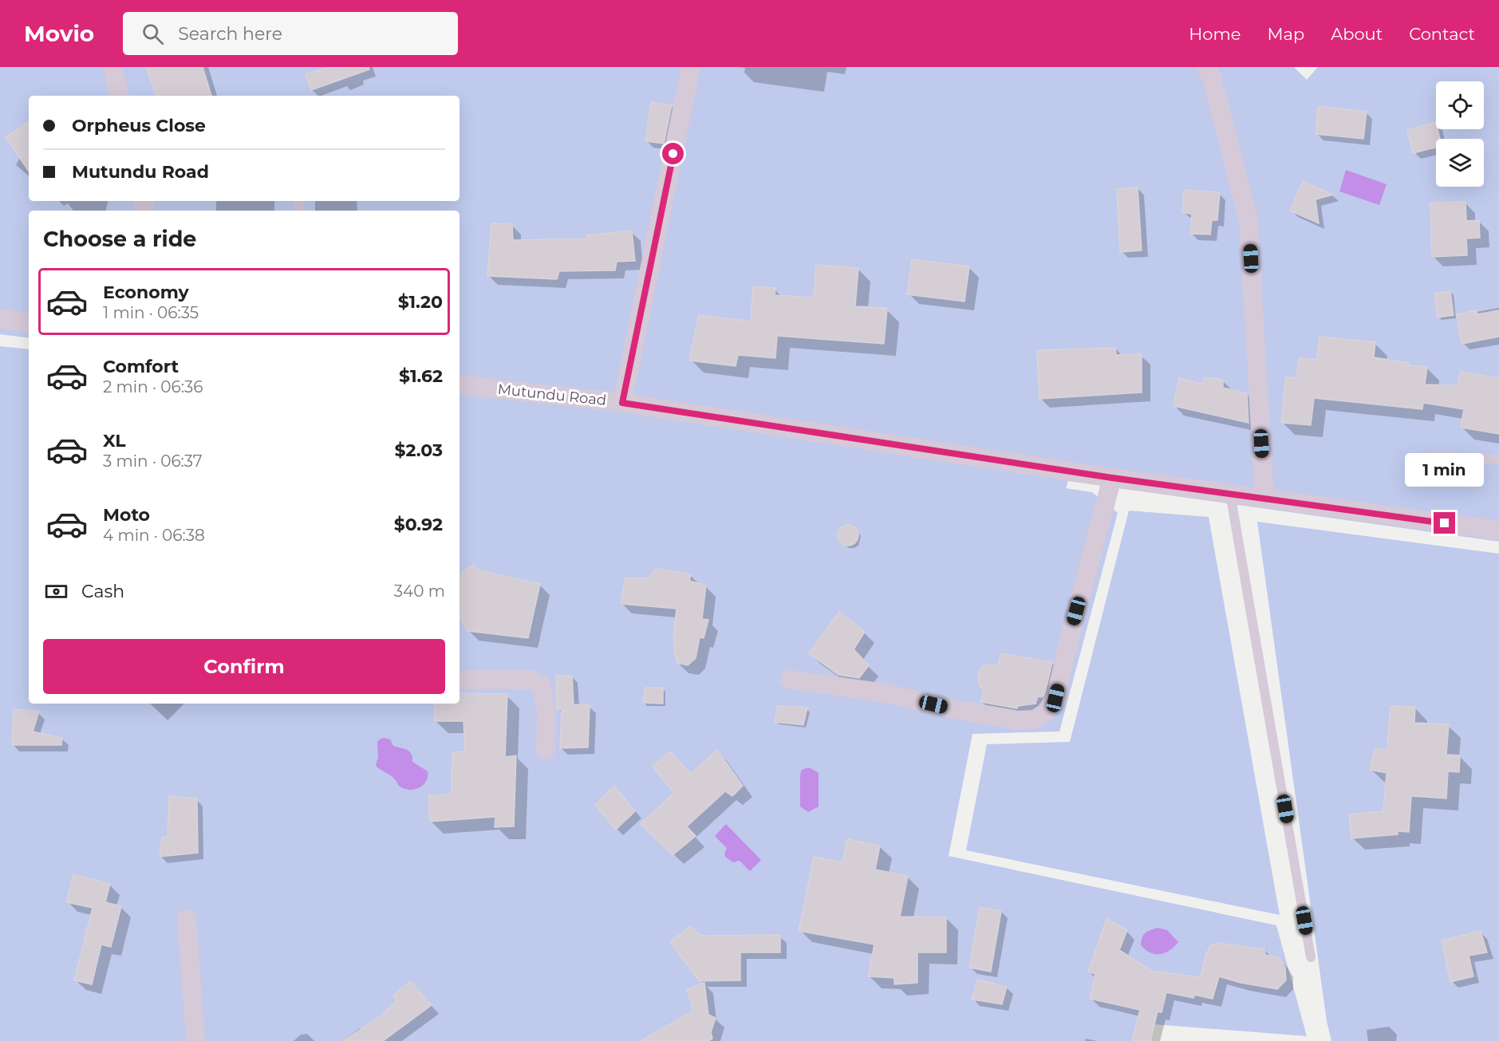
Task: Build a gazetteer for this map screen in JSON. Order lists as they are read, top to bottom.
{
  "streets": {
    "street": ["Mutundu Road"]
  },
  "page": {
    "header": "Movio",
    "search": "Search here",
    "nav": [
      "Home",
      "Map",
      "About",
      "Contact"
    ],
    "banner": ["Orpheus Close", "Mutundu Road"],
    "heading": "Choose a ride",
    "list": [
      {
        "name": "Economy",
        "note": "1 min · 06:35",
        "value": "$1.20"
      },
      {
        "name": "Comfort",
        "note": "2 min · 06:36",
        "value": "$1.62"
      },
      {
        "name": "XL",
        "note": "3 min · 06:37",
        "value": "$2.03"
      },
      {
        "name": "Moto",
        "note": "4 min · 06:38",
        "value": "$0.92"
      }
    ],
    "bubble": "1 min",
    "pay": ["Cash", "340 m"],
    "buttons": "Confirm"
  }
}
